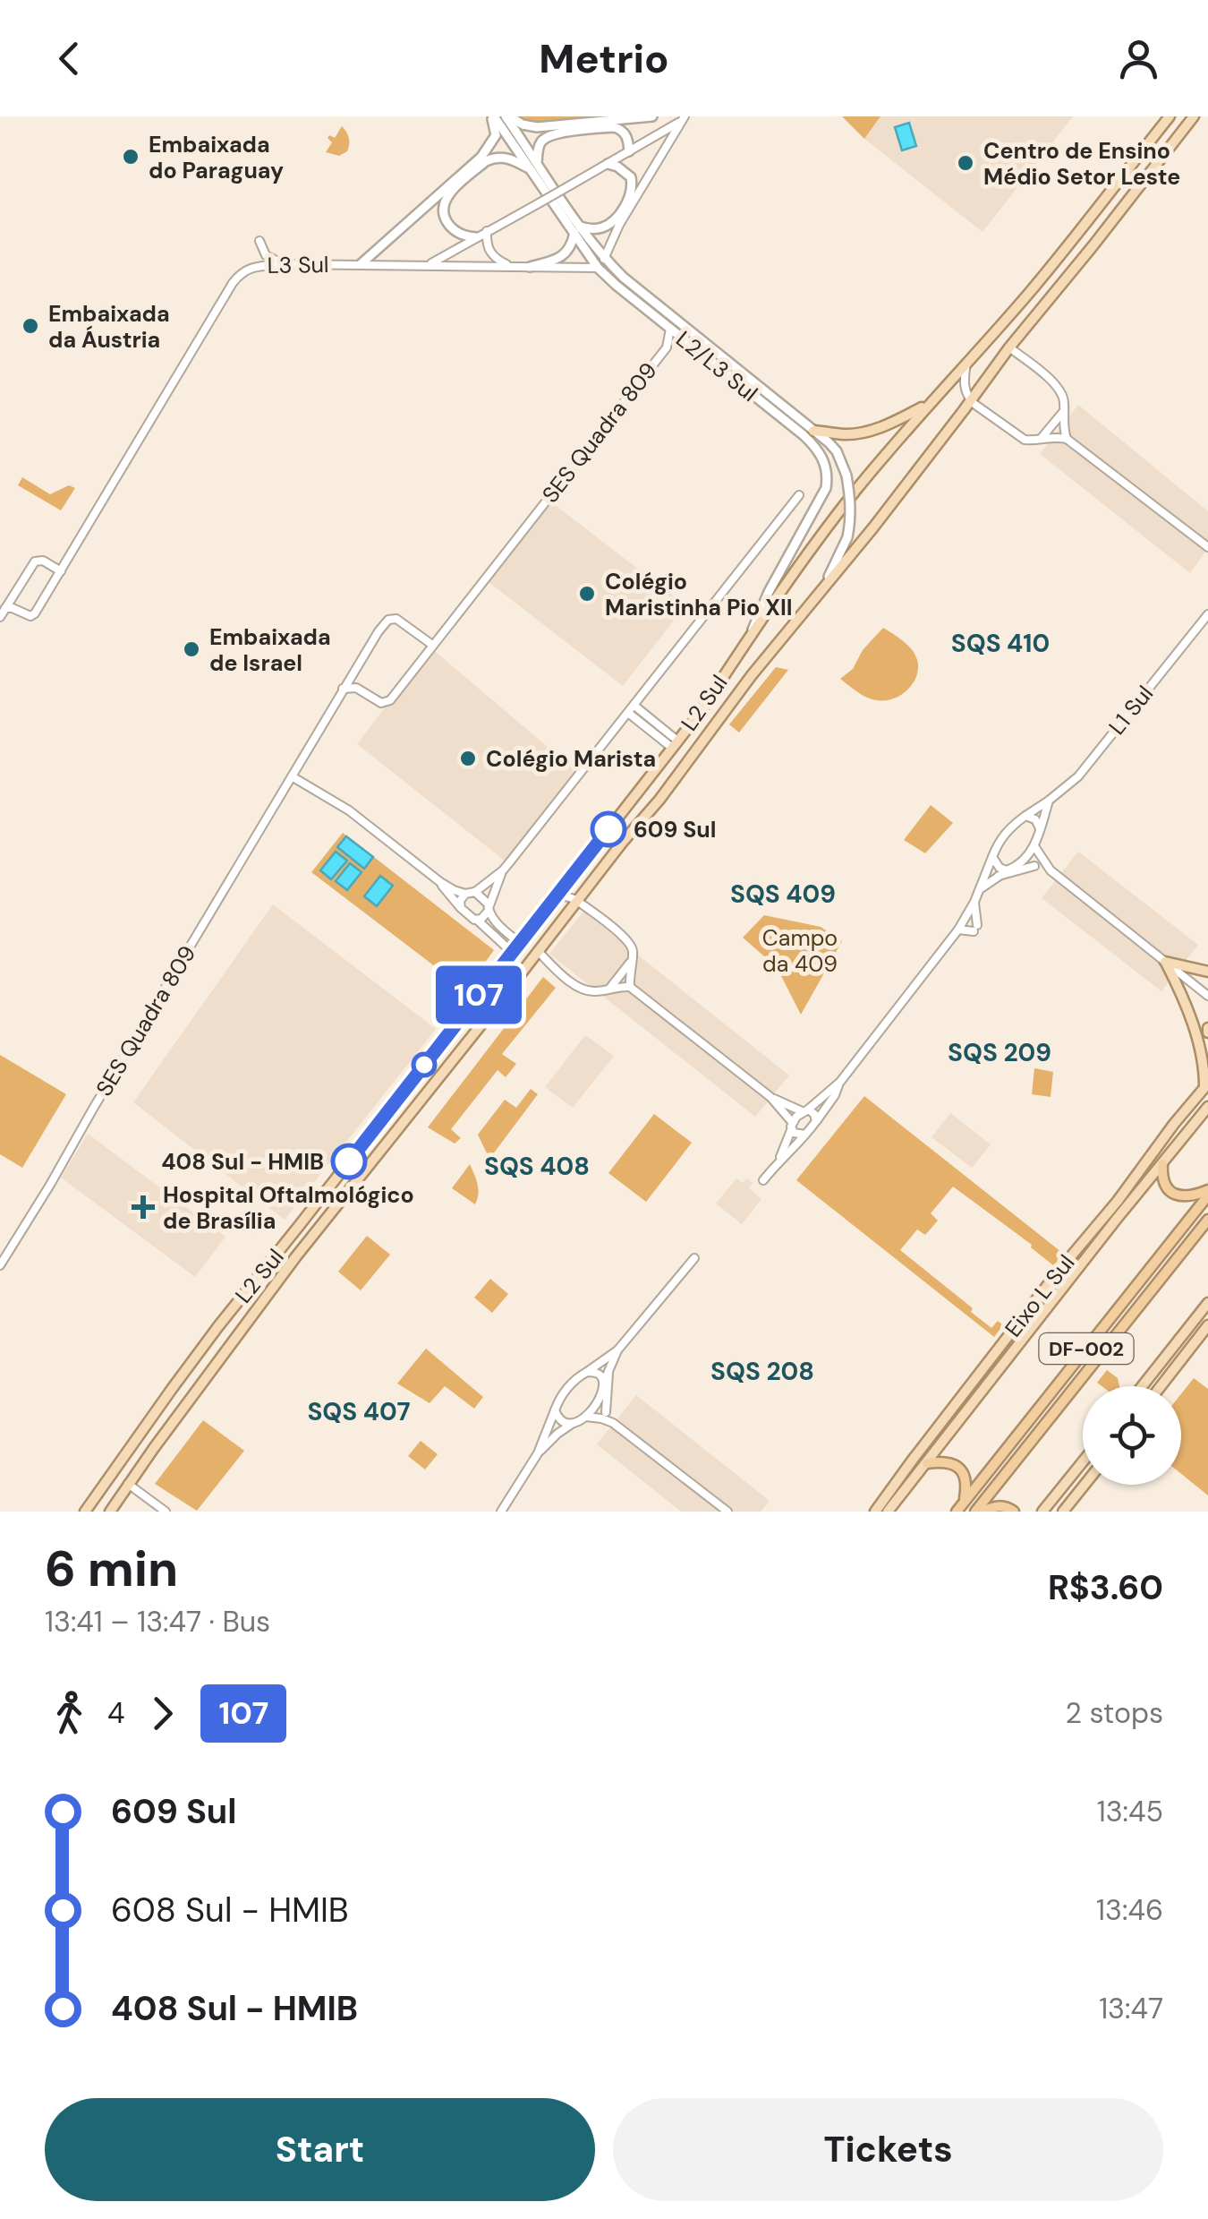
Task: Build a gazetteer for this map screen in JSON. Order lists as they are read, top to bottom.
{
  "streets": {
    "highway": ["DF-002"],
    "main road": ["L2/L3 Sul", "L2 Sul", "Eixo L Sul"],
    "street": ["L3 Sul", "SES Quadra 809", "L1 Sul"]
  },
  "crossings": [
    ["L3 Sul", "L2/L3 Sul"],
    ["L2/L3 Sul", "SES Quadra 809"],
    ["L2/L3 Sul", "L2 Sul"]
  ],
  "districts": [
    "SQS 410",
    "SQS 409",
    "SQS 209",
    "SQS 408",
    "SQS 208",
    "SQS 407"
  ],
  "parks": ["Campo da 409"],
  "places": {
    "other": [
      "Embaixada do Paraguay",
      "Centro de Ensino Médio Setor Leste",
      "Embaixada da Áustria",
      "Colégio Maristinha Pio XII",
      "Embaixada de Israel",
      "Colégio Marista",
      "609 Sul",
      "408 Sul - HMIB"
    ],
    "health": ["Hospital Oftalmológico de Brasília"]
  },
  "lines": ["bus line 107"],
  "page": {
    "header": "Metrio",
    "on_map": "107",
    "heading": ["6 min", "13:41 – 13:47 · Bus", "R$3.60"],
    "legs": ["4", "107", "2 stops"],
    "list": [
      {
        "name": "609 Sul",
        "value": "13:45"
      },
      {
        "name": "608 Sul - HMIB",
        "value": "13:46"
      },
      {
        "name": "408 Sul - HMIB",
        "value": "13:47"
      }
    ],
    "buttons": ["Start", "Tickets"]
  }
}
